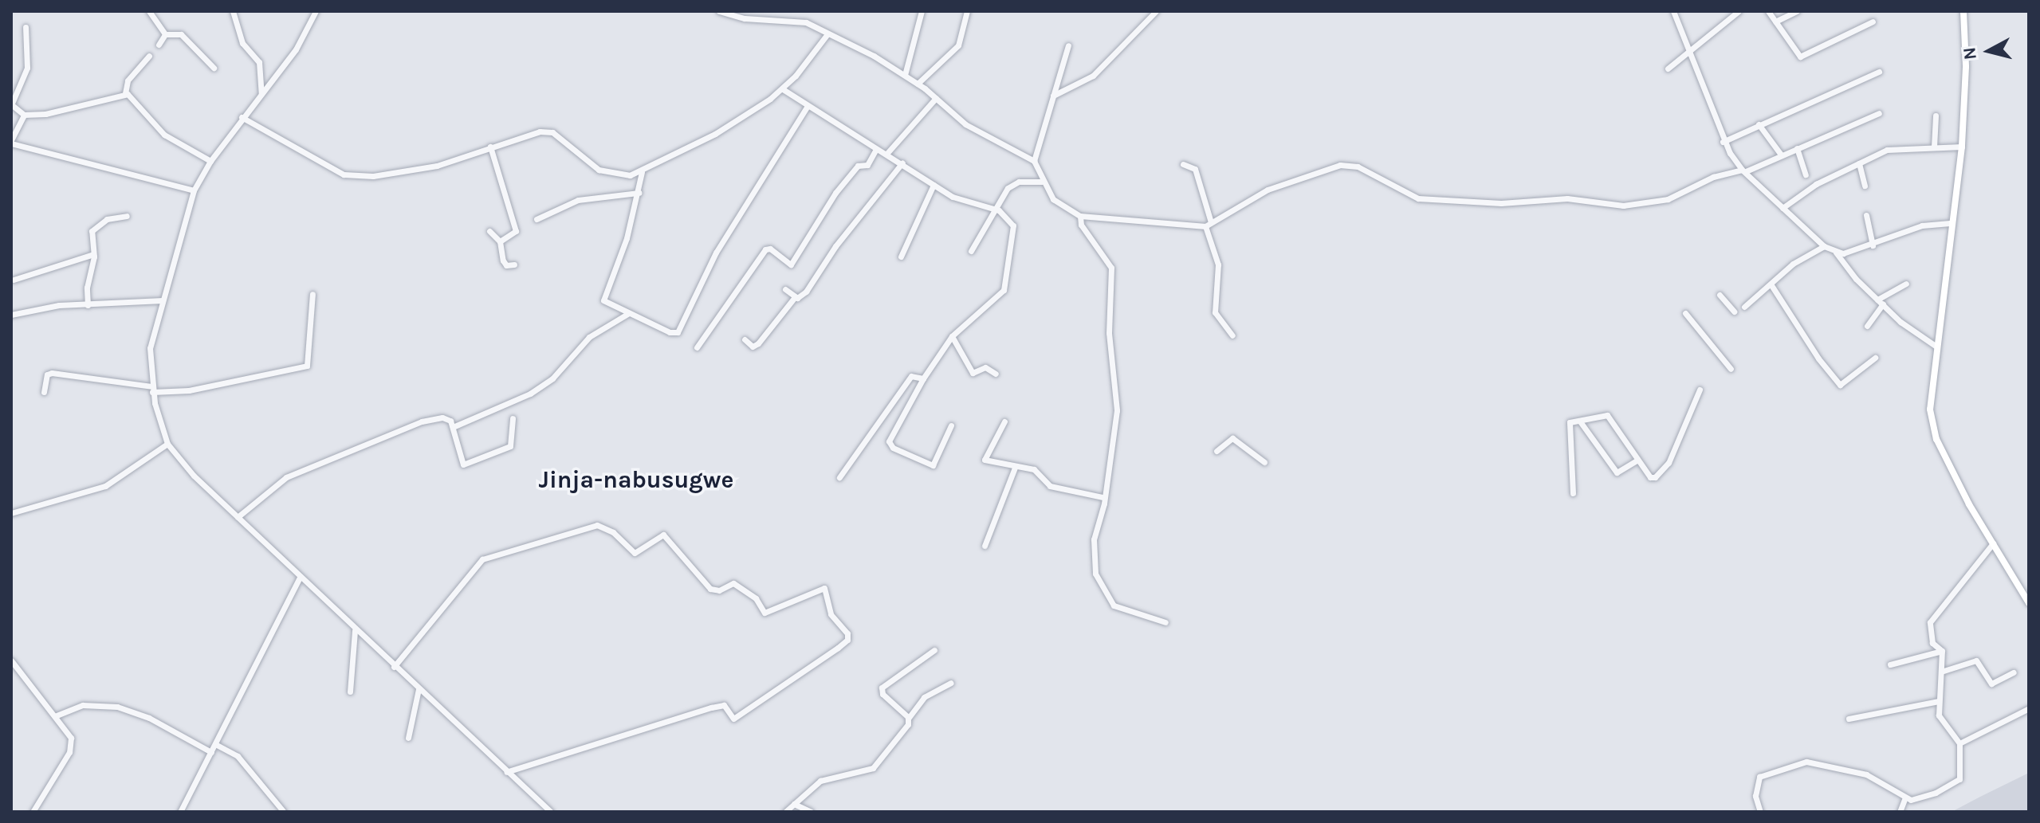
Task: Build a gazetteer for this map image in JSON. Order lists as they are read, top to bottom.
{
  "districts": ["Jinja-nabusugwe"],
  "north": "left"
}
